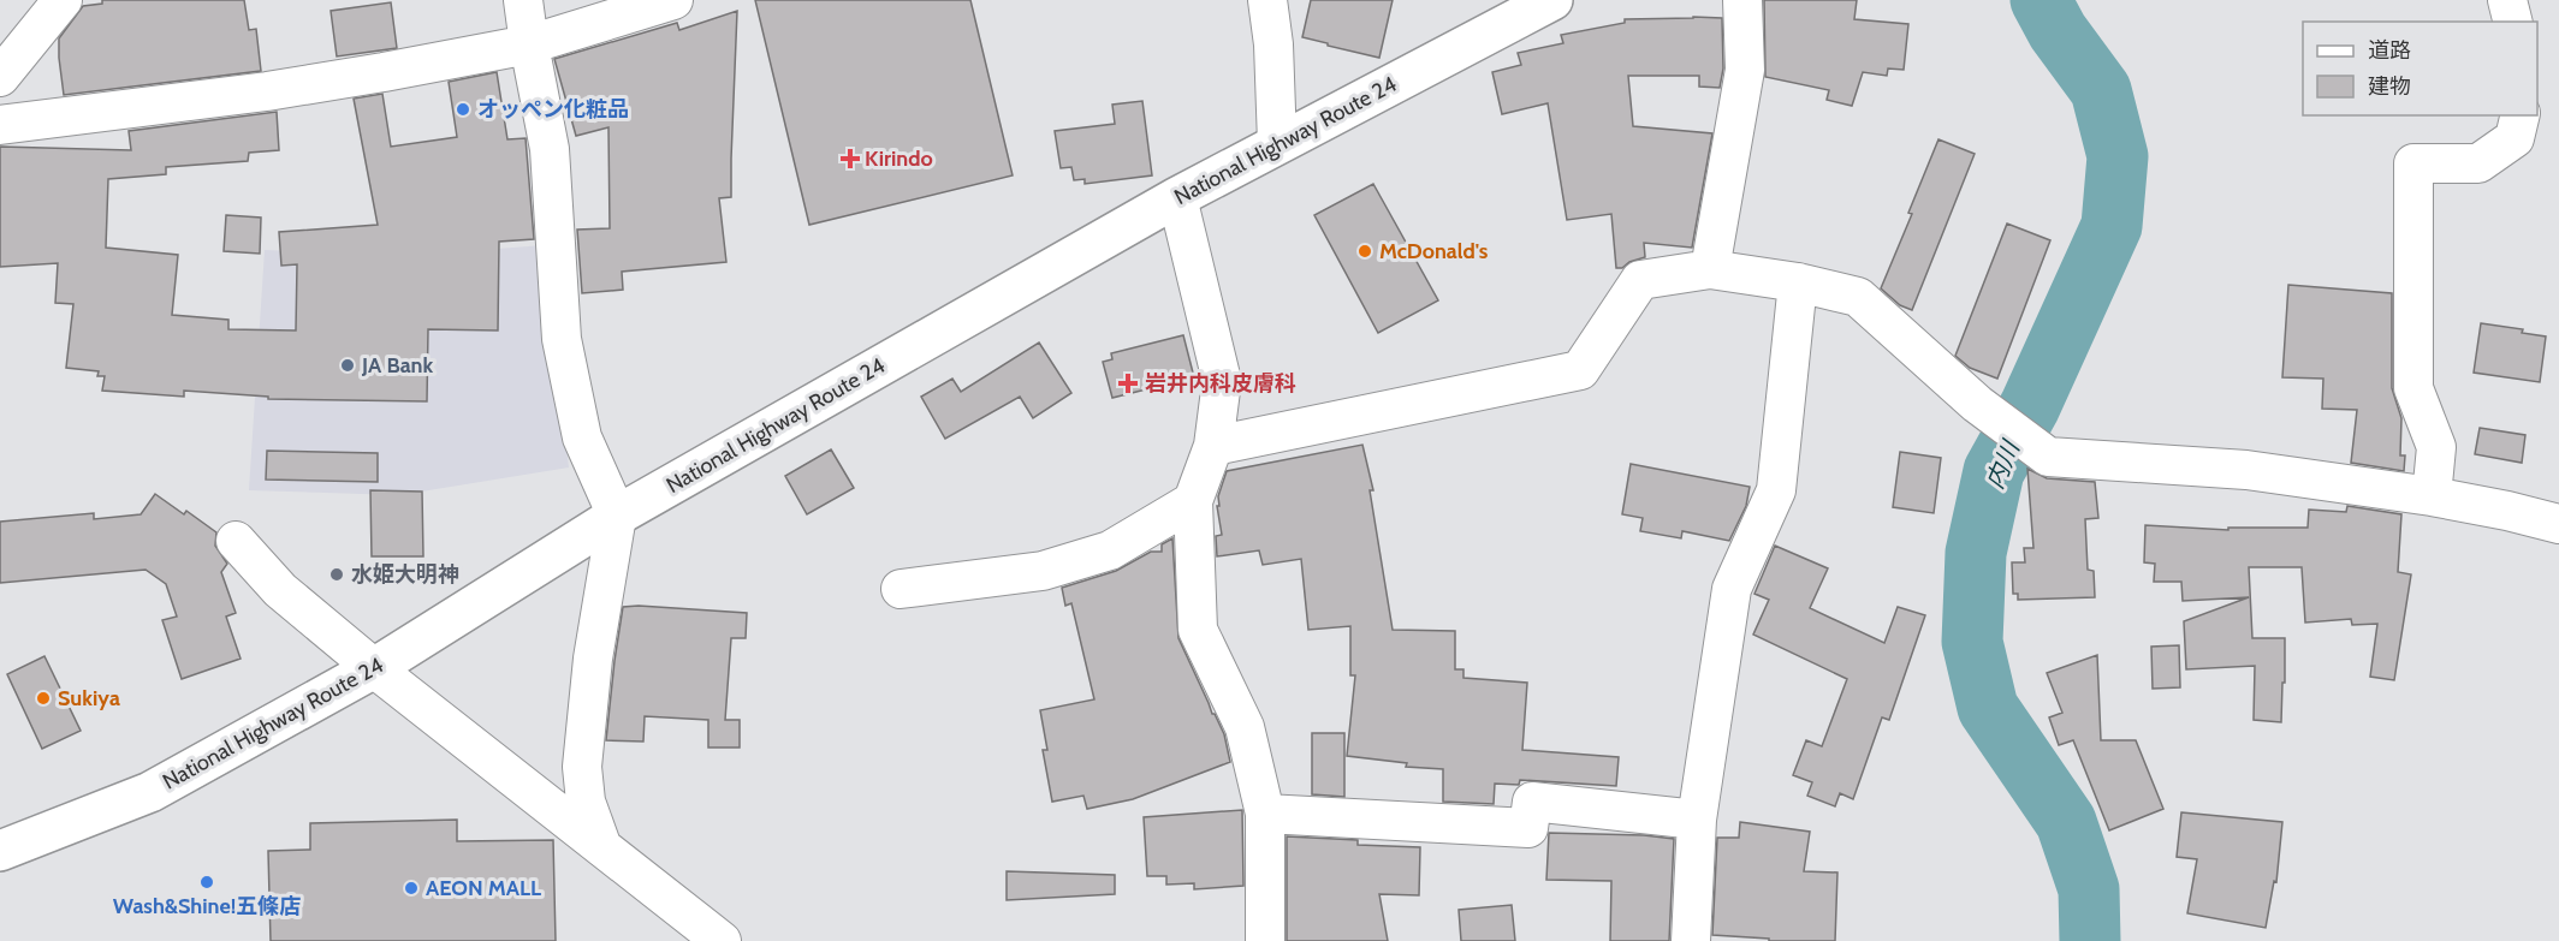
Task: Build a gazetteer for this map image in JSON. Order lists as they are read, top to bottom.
{
  "streets": {
    "highway": ["National Highway Route 24"]
  },
  "water": ["内川"],
  "places": {
    "other": [
      "オッペン化粧品",
      "McDonald's",
      "JA Bank",
      "水姫大明神",
      "Sukiya",
      "Wash&Shine!五條店",
      "AEON MALL"
    ],
    "health": ["Kirindo", "岩井内科皮膚科"]
  },
  "legend": ["道路", "建物"]
}
